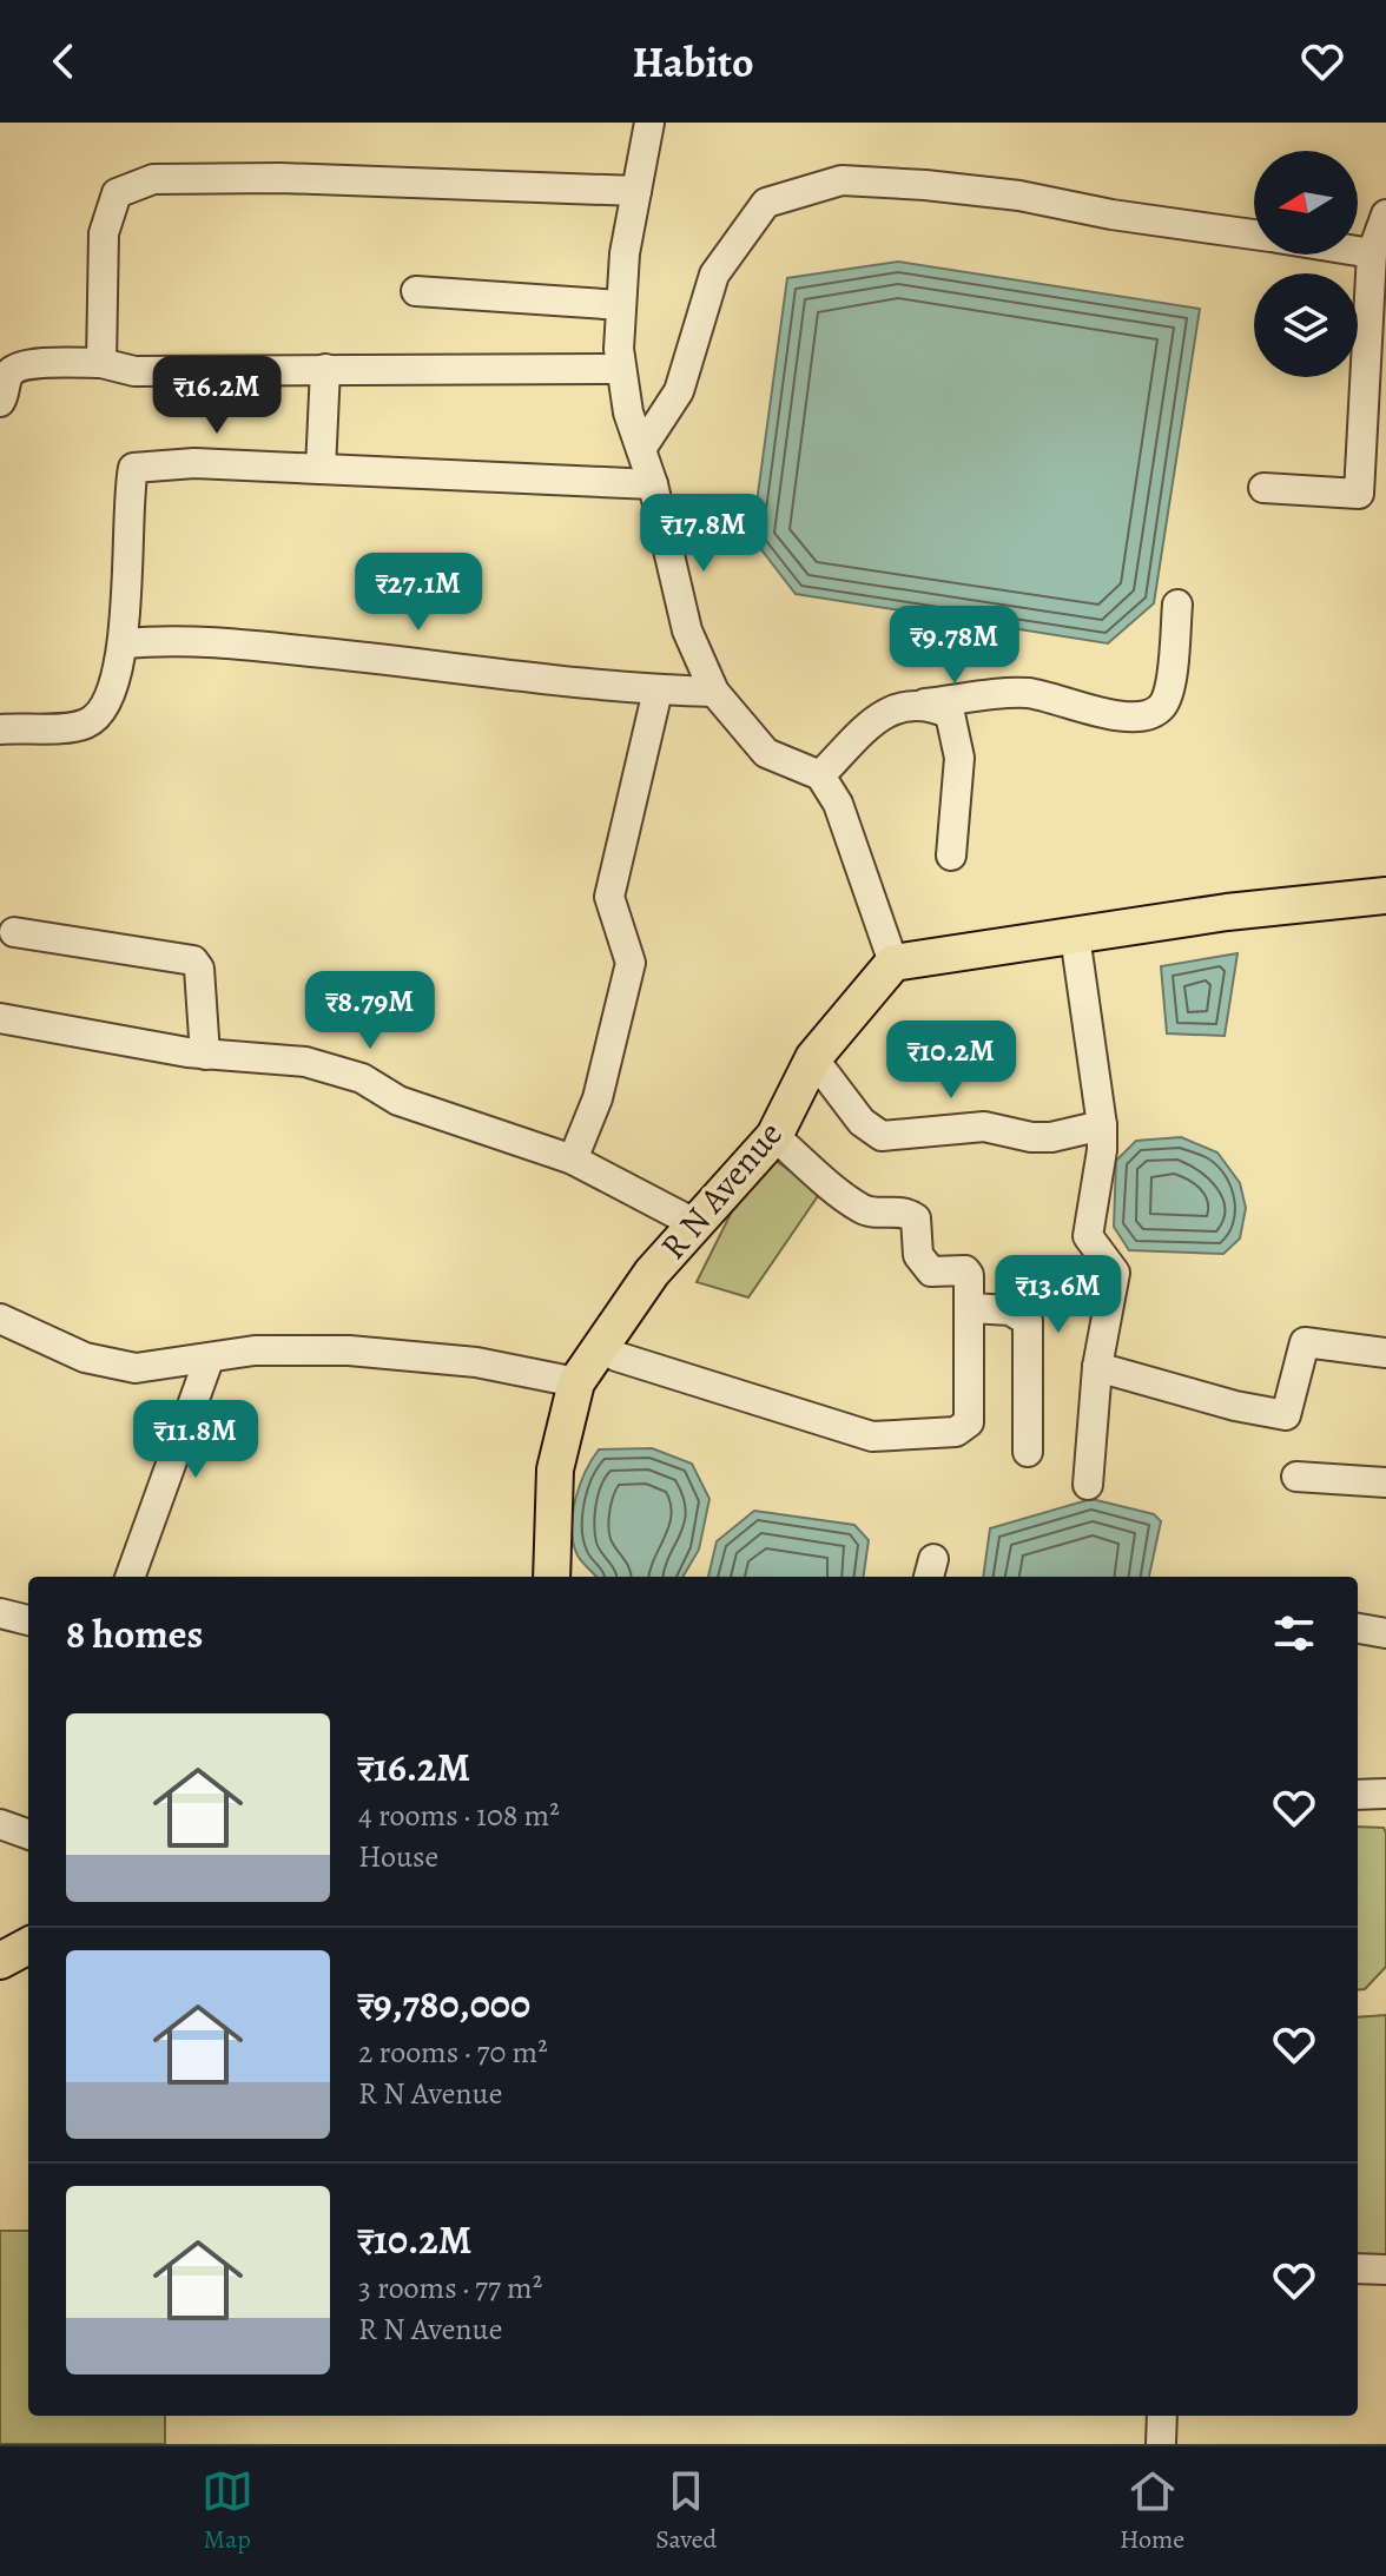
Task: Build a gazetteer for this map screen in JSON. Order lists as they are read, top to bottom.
{
  "streets": {
    "main road": ["R N Avenue"]
  },
  "north": "left",
  "page": {
    "header": "Habito",
    "price": [
      "₹16.2M",
      "₹17.8M",
      "₹27.1M",
      "₹9.78M",
      "₹8.79M",
      "₹10.2M",
      "₹13.6M",
      "₹11.8M"
    ],
    "heading": "8 homes",
    "list": [
      {
        "name": "₹16.2M",
        "note": "4 rooms · 108 m² · House"
      },
      {
        "name": "₹9,780,000",
        "note": "2 rooms · 70 m² · R N Avenue"
      },
      {
        "name": "₹10.2M",
        "note": "3 rooms · 77 m² · R N Avenue"
      }
    ],
    "tabs": ["Map", "Saved", "Home"]
  }
}
